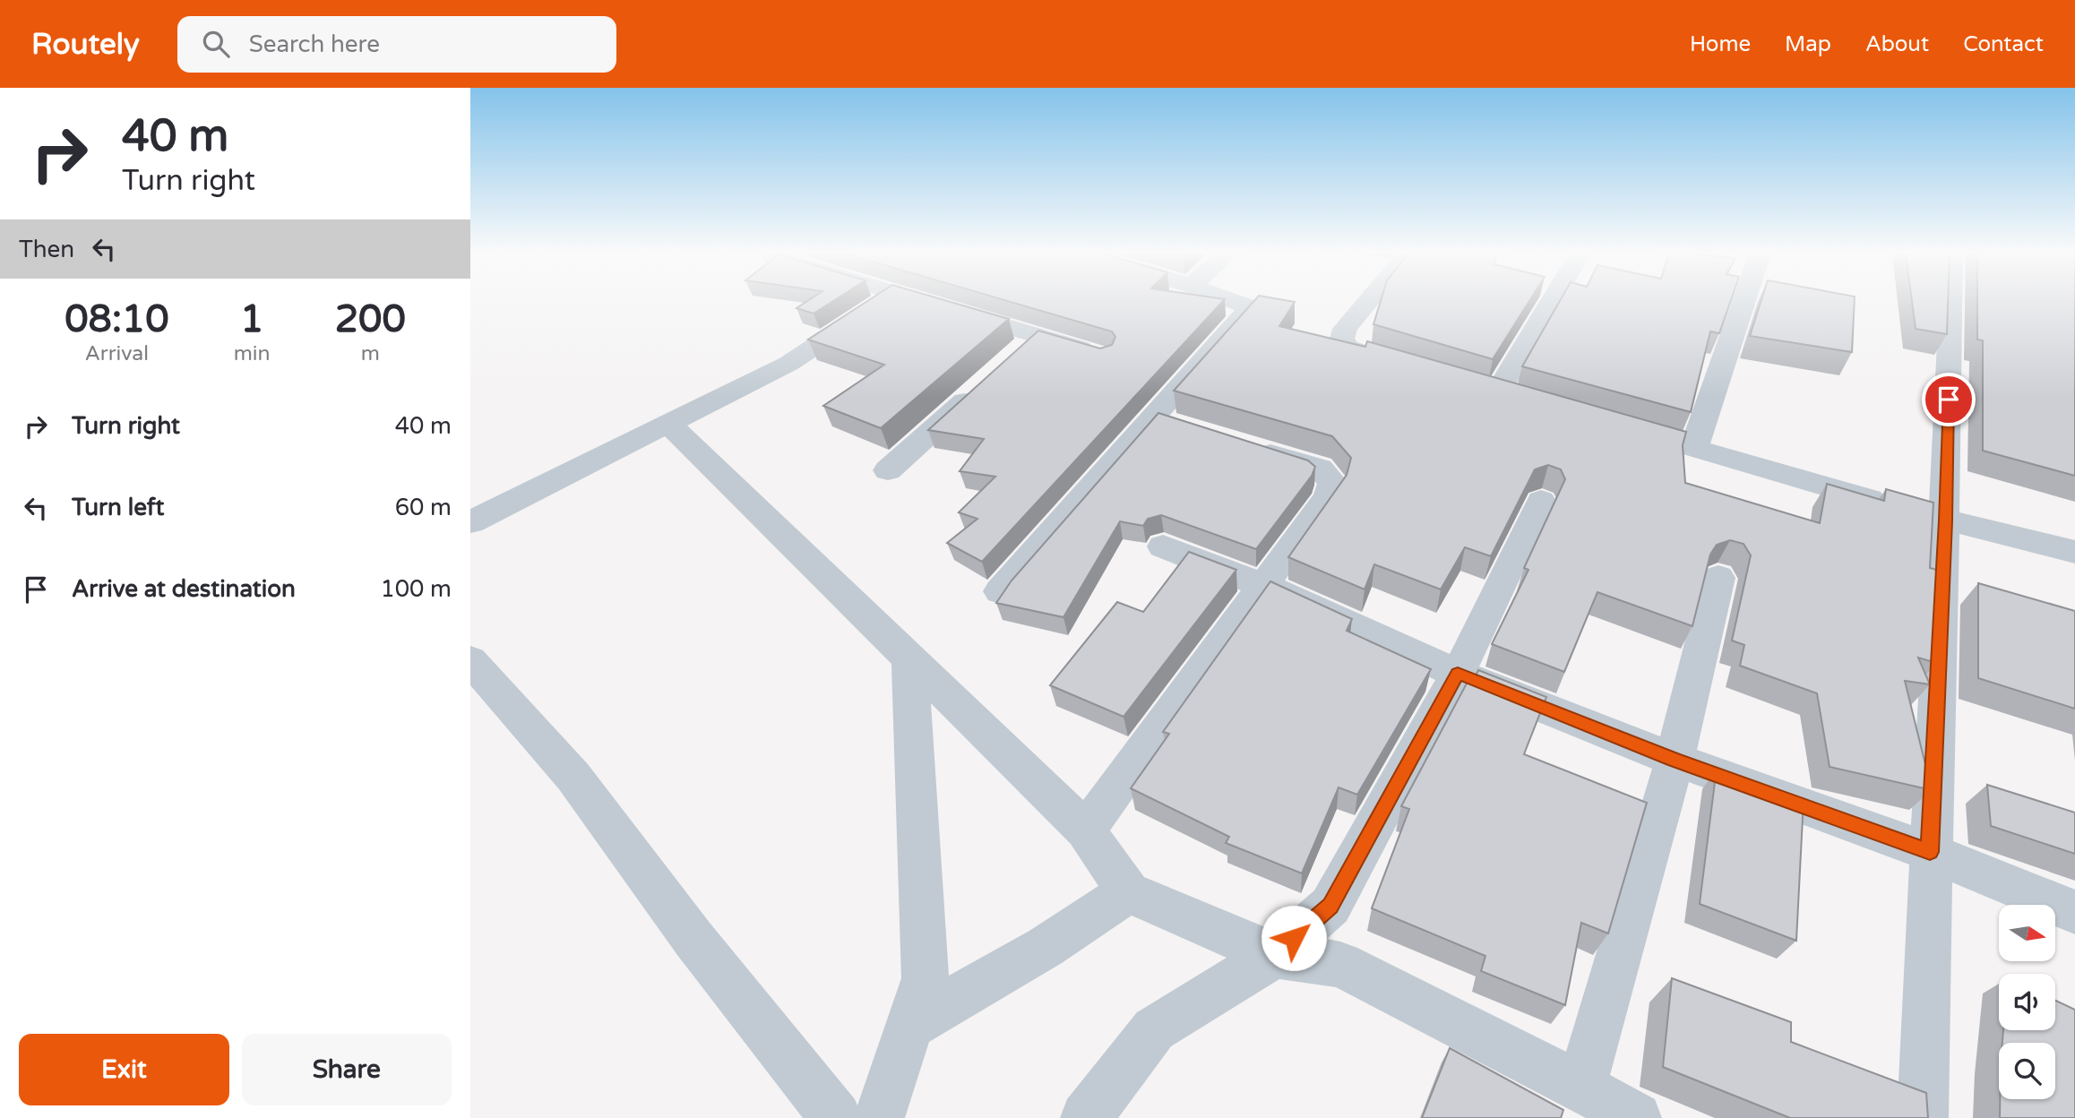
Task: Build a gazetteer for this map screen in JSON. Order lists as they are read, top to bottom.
{
  "north": "right",
  "page": {
    "header": "Routely",
    "search": "Search here",
    "nav": [
      "Home",
      "Map",
      "About",
      "Contact"
    ],
    "turn": ["40 m", "Turn right"],
    "then": "Then",
    "eta": [
      "08:10",
      "Arrival",
      "1",
      "min",
      "200",
      "m"
    ],
    "list": [
      {
        "name": "Turn right",
        "value": "40 m"
      },
      {
        "name": "Turn left",
        "value": "60 m"
      },
      {
        "name": "Arrive at destination",
        "value": "100 m"
      }
    ],
    "buttons": ["Exit", "Share"]
  }
}
